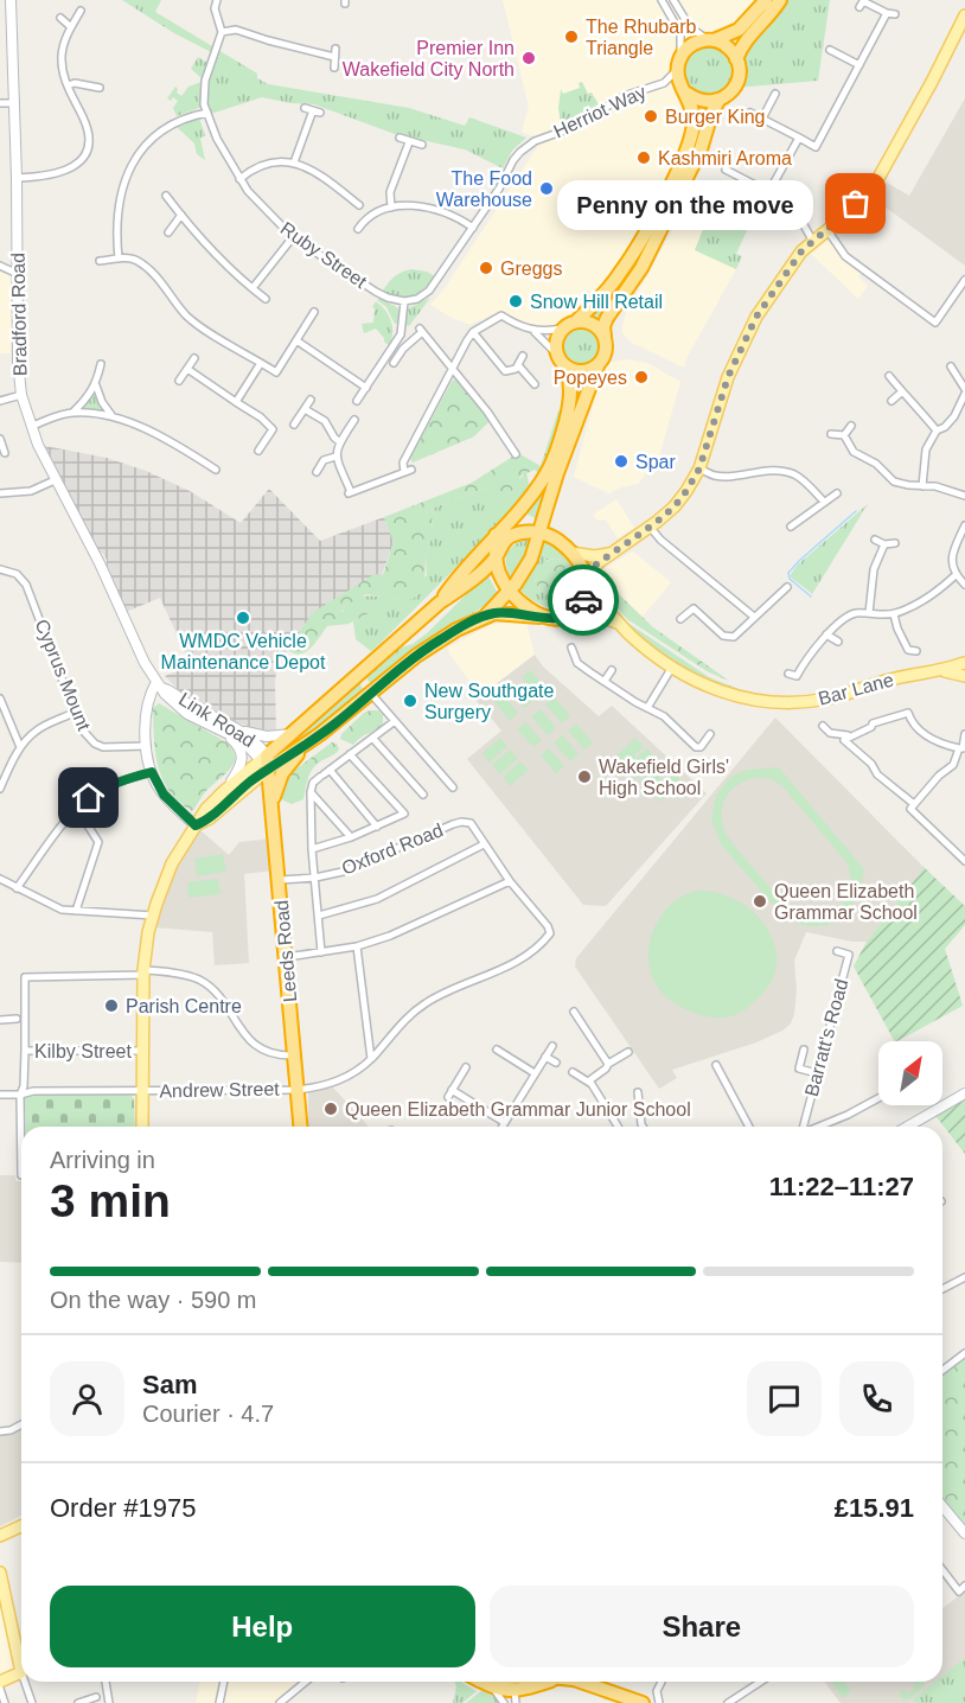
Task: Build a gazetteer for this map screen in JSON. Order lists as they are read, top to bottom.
{
  "streets": {
    "highway": ["Leeds Road"],
    "main road": ["Bar Lane"],
    "street": [
      "Herriot Way",
      "Ruby Street",
      "Bradford Road",
      "Cyprus Mount",
      "Link Road",
      "Oxford Road",
      "Barratt's Road",
      "Kilby Street",
      "Andrew Street"
    ]
  },
  "crossings": [
    ["Bradford Road", "Link Road"],
    ["Link Road", "Leeds Road"],
    ["Oxford Road", "Leeds Road"],
    ["Leeds Road", "Andrew Street"],
    ["Kilby Street", "Andrew Street"]
  ],
  "places": [
    "The Rhubarb Triangle",
    "Premier Inn Wakefield City North",
    "Burger King",
    "Kashmiri Aroma",
    "The Food Warehouse",
    "Penny on the move",
    "Greggs",
    "Snow Hill Retail",
    "Popeyes",
    "Spar",
    "WMDC Vehicle Maintenance Depot",
    "New Southgate Surgery",
    "Wakefield Girls' High School",
    "Queen Elizabeth Grammar School",
    "Parish Centre",
    "Queen Elizabeth Grammar Junior School"
  ],
  "north": "top right",
  "page": {
    "bubble": "Penny on the move",
    "heading": ["3 min", "Arriving in", "11:22–11:27"],
    "panel": [
      "Sam",
      "Courier · 4.7",
      "Order #1975",
      "£15.91"
    ],
    "bar": "On the way · 590 m",
    "buttons": ["Help", "Share"]
  }
}
